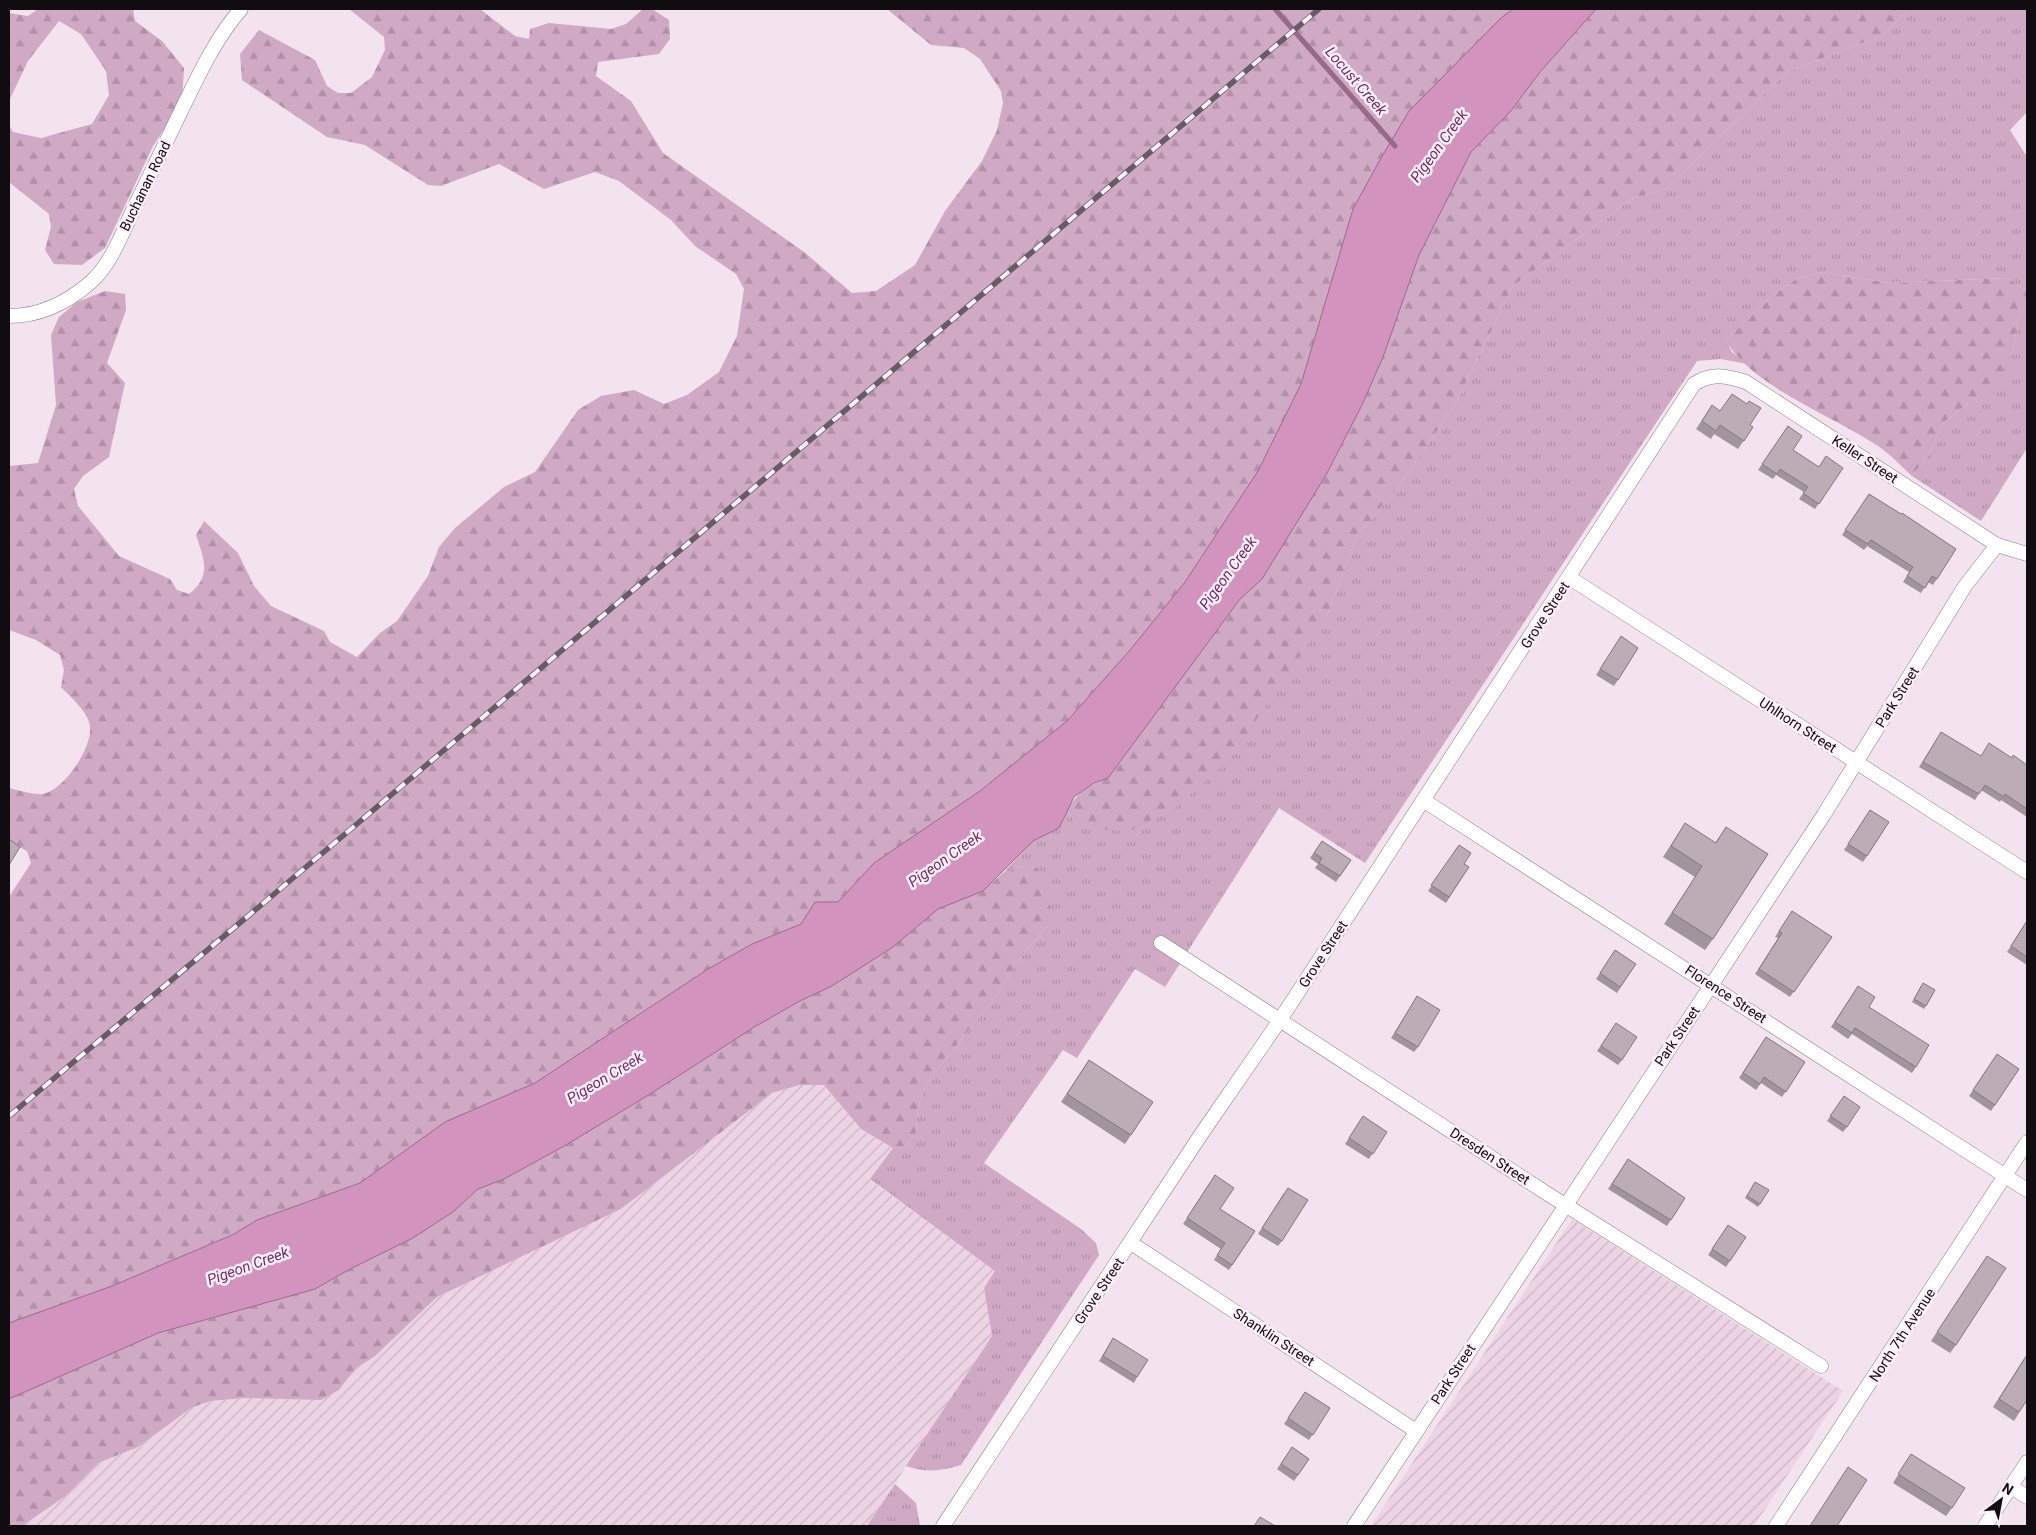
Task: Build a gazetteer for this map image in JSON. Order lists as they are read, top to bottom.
{
  "streets": {
    "street": [
      "Buchanan Road",
      "Keller Street",
      "Grove Street",
      "Park Street",
      "Uhlhorn Street",
      "Florence Street",
      "Dresden Street",
      "North 7th Avenue",
      "Shanklin Street"
    ]
  },
  "crossings": [
    ["Keller Street", "Grove Street"],
    ["Keller Street", "Park Street"],
    ["Grove Street", "Uhlhorn Street"],
    ["Grove Street", "Florence Street"],
    ["Grove Street", "Dresden Street"],
    ["Grove Street", "Shanklin Street"],
    ["Park Street", "Uhlhorn Street"],
    ["Park Street", "Florence Street"],
    ["Park Street", "Dresden Street"],
    ["Park Street", "Shanklin Street"],
    ["Florence Street", "North 7th Avenue"]
  ],
  "water": ["Locust Creek", "Pigeon Creek"],
  "north": "top right"
}
